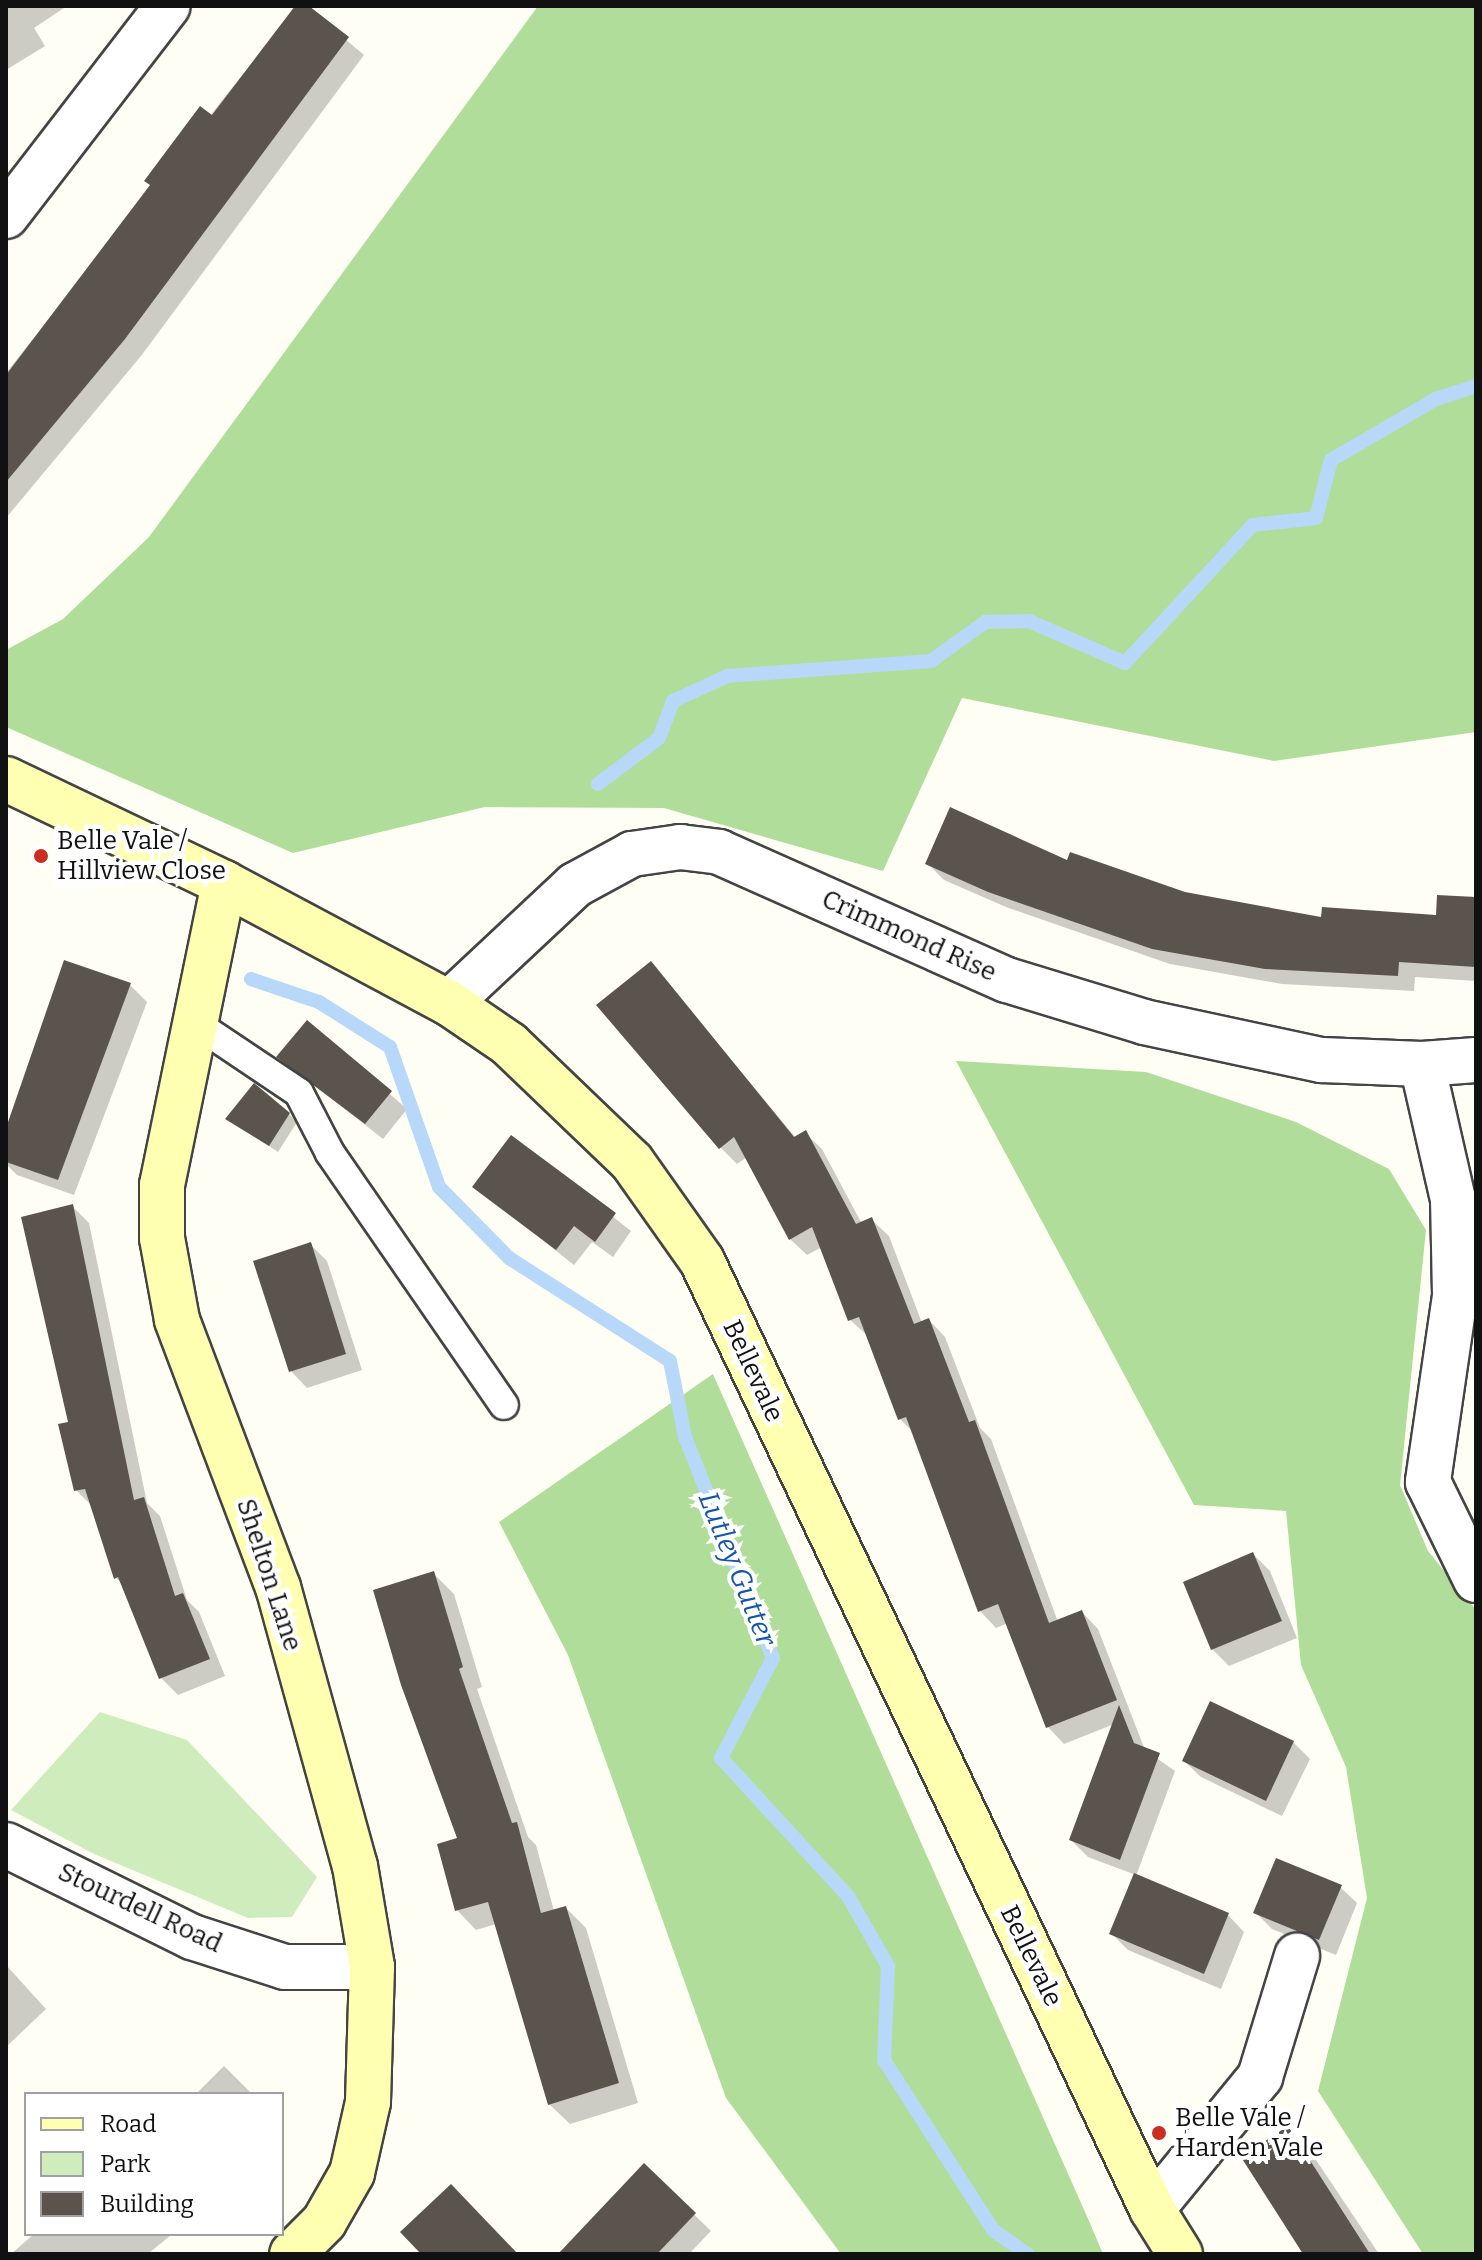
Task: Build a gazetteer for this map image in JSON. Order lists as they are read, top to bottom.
{
  "streets": {
    "street": [
      "Crimmond Rise",
      "Bellevale",
      "Shelton Lane",
      "Stourdell Road"
    ]
  },
  "crossings": [
    ["Crimmond Rise", "Bellevale"],
    ["Bellevale", "Shelton Lane"],
    ["Shelton Lane", "Stourdell Road"]
  ],
  "water": ["Lutley Gutter"],
  "places": ["Belle Vale / Hillview Close", "Belle Vale / Harden Vale"],
  "legend": ["Road", "Park", "Building"]
}
